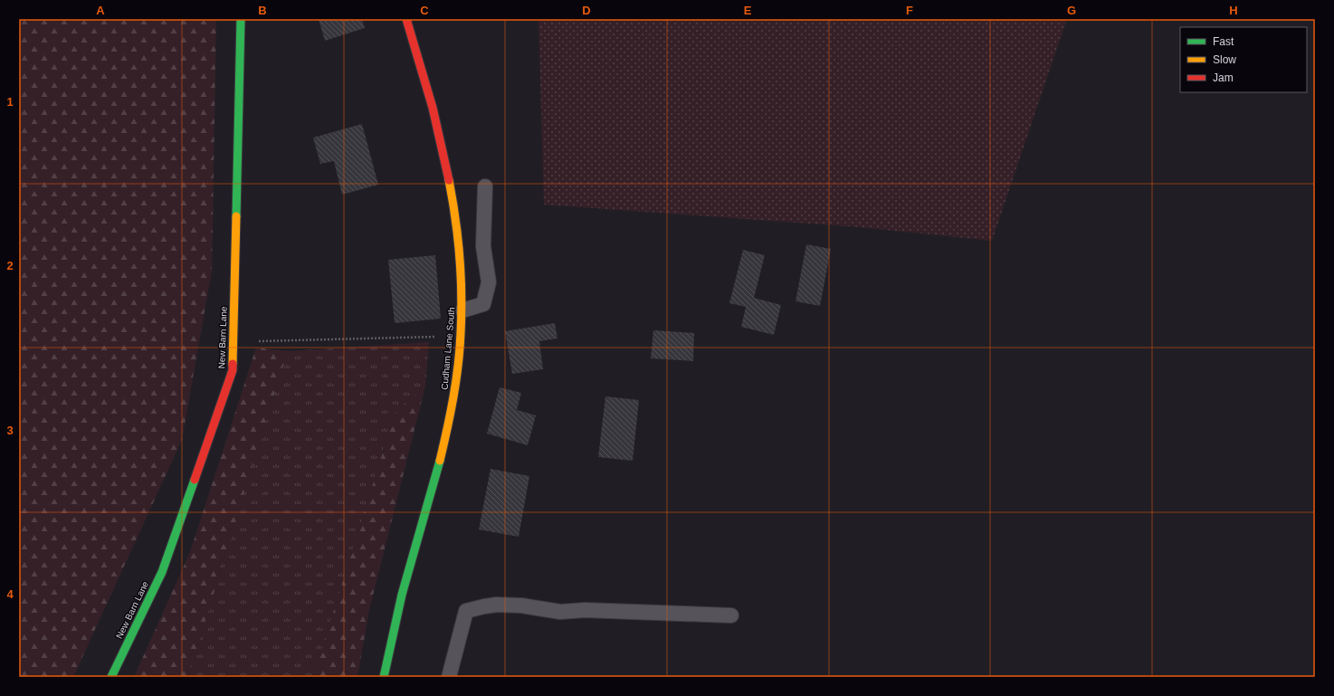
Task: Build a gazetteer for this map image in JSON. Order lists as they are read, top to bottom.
{
  "streets": {
    "street": ["New Barn Lane", "Cudham Lane South"]
  },
  "legend": ["Fast", "Slow", "Jam"],
  "grid": {
    "columns": [
      "A",
      "B",
      "C",
      "D",
      "E",
      "F",
      "G",
      "H"
    ],
    "rows": [
      "1",
      "2",
      "3",
      "4"
    ]
  }
}
